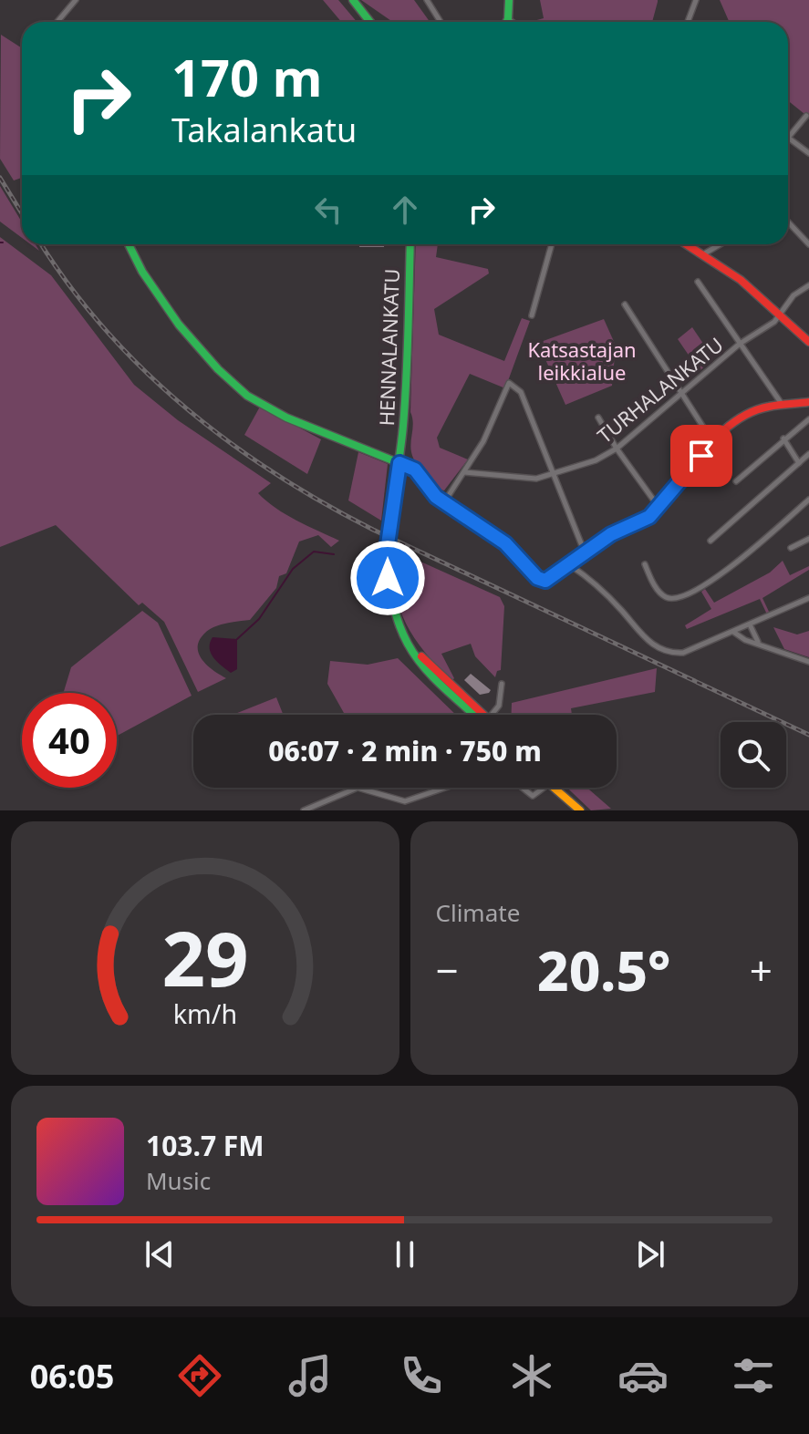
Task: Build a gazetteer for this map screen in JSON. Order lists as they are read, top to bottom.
{
  "streets": {
    "street": ["HENNALANKATU", "TURHALANKATU"]
  },
  "parks": ["Katsastajan leikkialue"],
  "page": {
    "turn": ["170 m", "Takalankatu"],
    "limit": "40",
    "trip": "06:07 · 2 min · 750 m",
    "tile": "Climate",
    "heat": ["−", "20.5°", "+"],
    "song": ["103.7 FM", "Music"],
    "tabs": "06:05",
    "gauge": ["29", "km/h"]
  }
}
